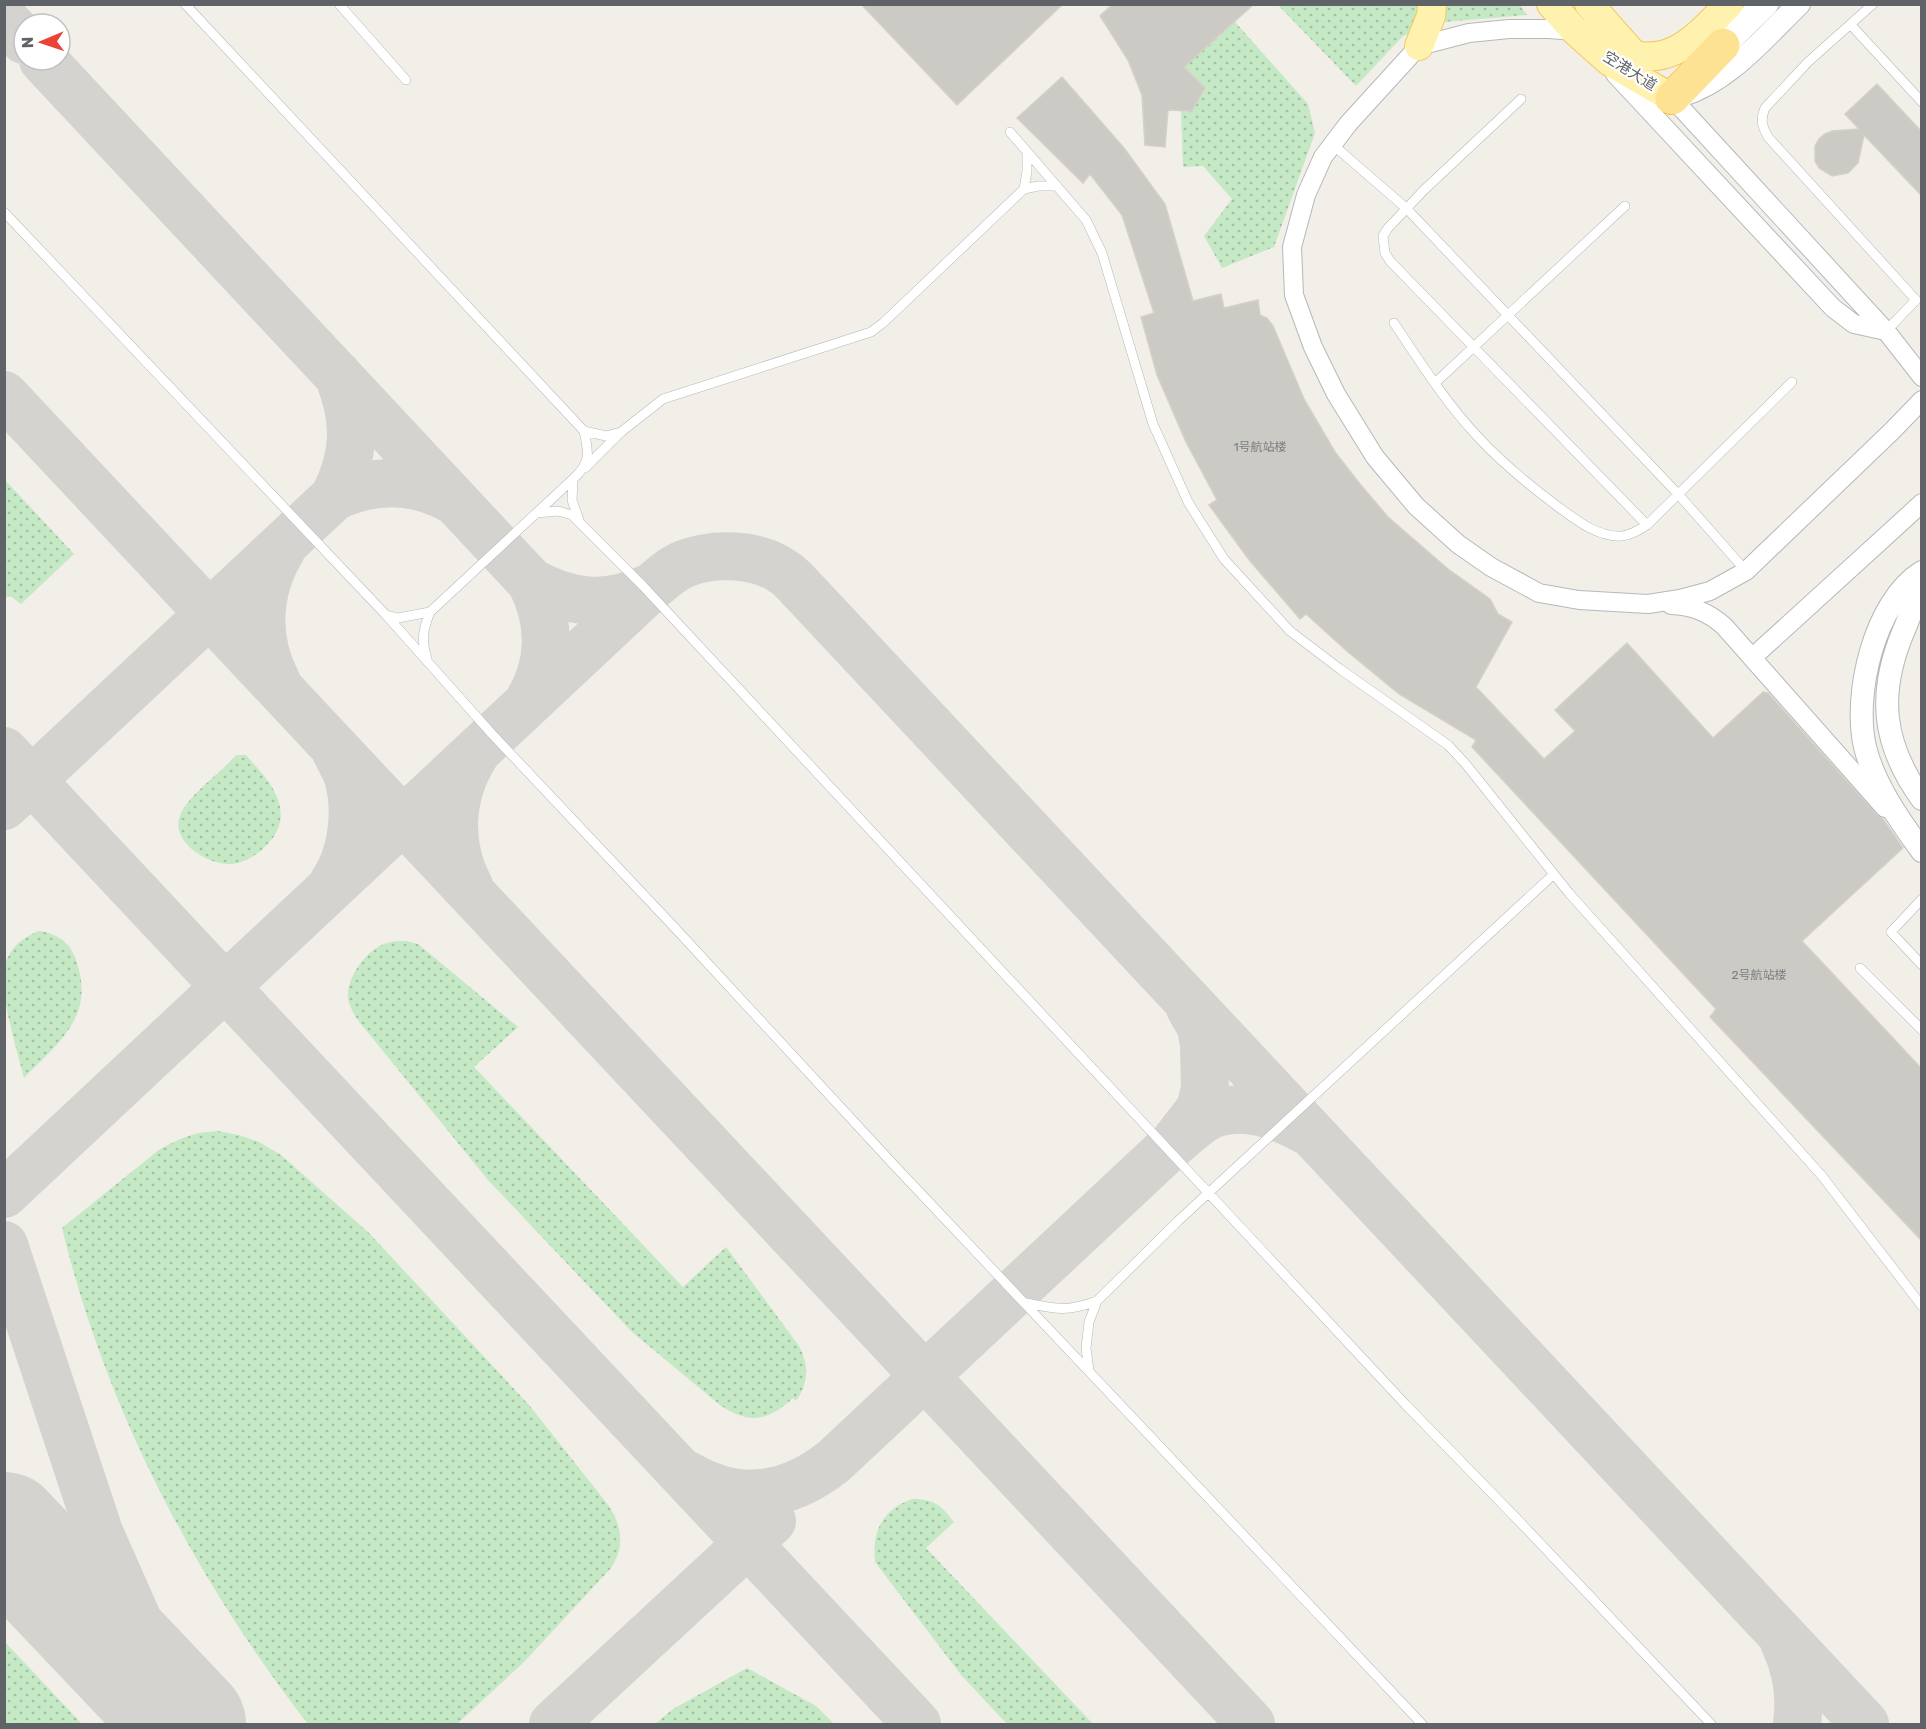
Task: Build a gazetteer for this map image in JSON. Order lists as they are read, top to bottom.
{
  "streets": {
    "main road": ["空港大道"]
  },
  "house_numbers": ["1号航站楼", "2号航站楼"],
  "north": "left"
}
